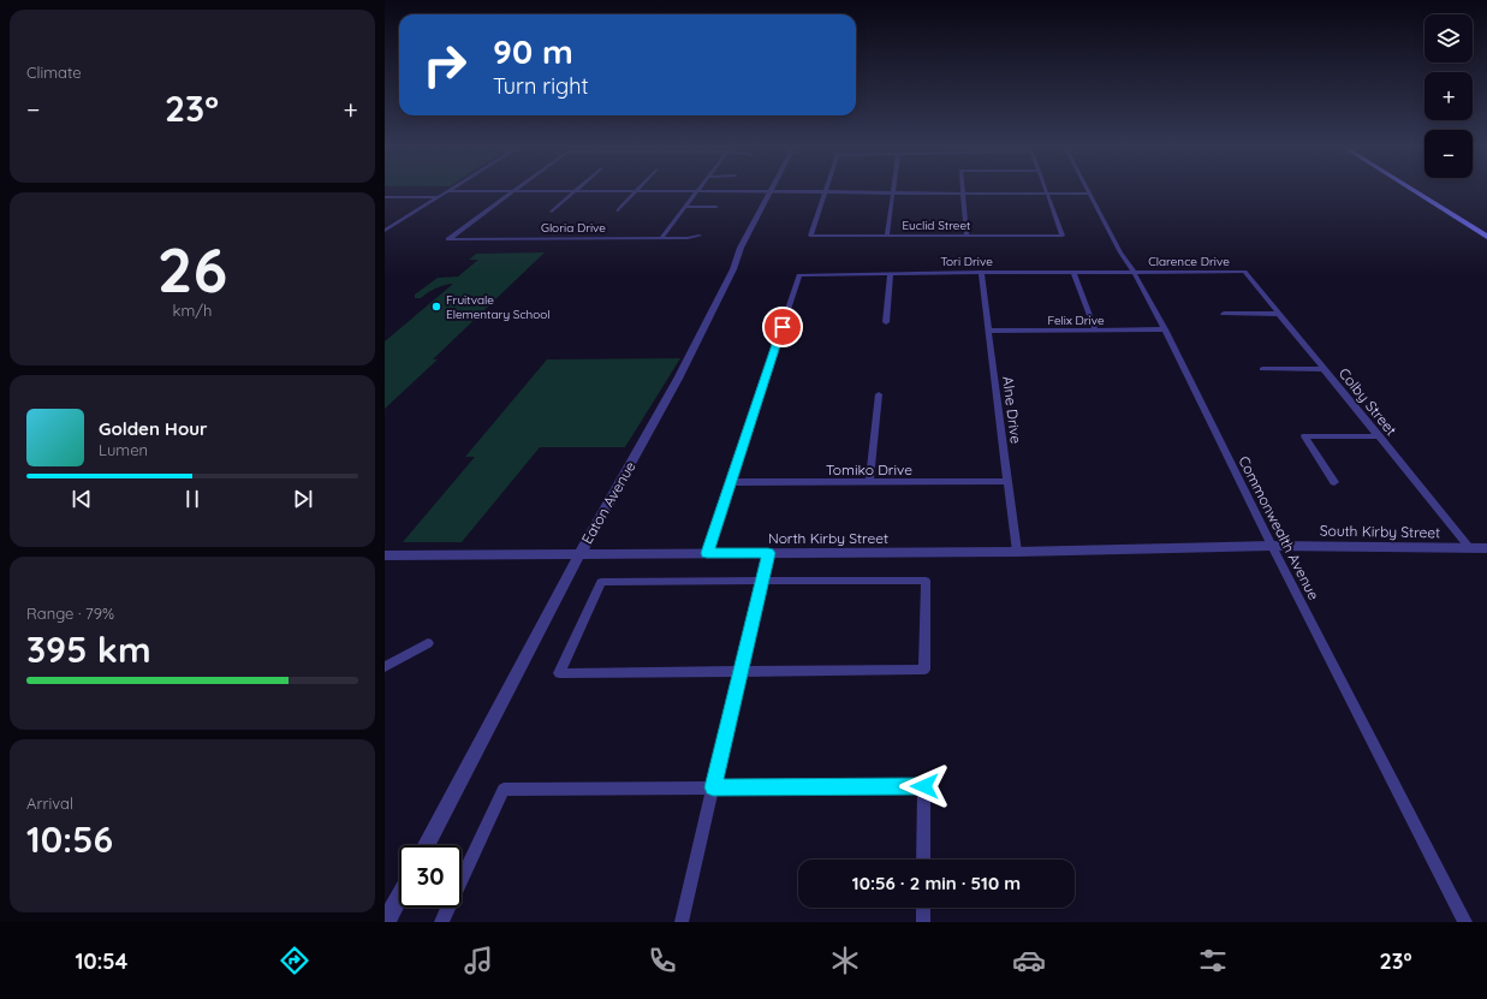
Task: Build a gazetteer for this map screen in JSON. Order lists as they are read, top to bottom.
{
  "streets": {
    "street": [
      "Euclid Street",
      "Gloria Drive",
      "Tori Drive",
      "Clarence Drive",
      "Felix Drive",
      "Colby Street",
      "Alne Drive",
      "Tomiko Drive",
      "Eaton Avenue",
      "Commonwealth Avenue",
      "South Kirby Street",
      "North Kirby Street"
    ]
  },
  "crossings": [
    ["Tori Drive", "Clarence Drive"],
    ["Tori Drive", "Alne Drive"],
    ["Tori Drive", "Tomiko Drive"],
    ["Tori Drive", "Commonwealth Avenue"],
    ["Clarence Drive", "Colby Street"],
    ["Clarence Drive", "Commonwealth Avenue"],
    ["Felix Drive", "Alne Drive"],
    ["Felix Drive", "Commonwealth Avenue"],
    ["Colby Street", "South Kirby Street"],
    ["Alne Drive", "Tomiko Drive"],
    ["Alne Drive", "North Kirby Street"],
    ["Eaton Avenue", "North Kirby Street"],
    ["Commonwealth Avenue", "South Kirby Street"],
    ["Commonwealth Avenue", "North Kirby Street"],
    ["South Kirby Street", "North Kirby Street"]
  ],
  "places": ["Fruitvale Elementary School"],
  "page": {
    "tile": [
      "Climate",
      ["26", "km/h"],
      ["Range · 79%", "395 km"],
      ["Arrival", "10:56"]
    ],
    "map_buttons": ["+", "−"],
    "turn": ["90 m", "Turn right"],
    "heat": ["−", "23°", "+"],
    "song": ["Golden Hour", "Lumen"],
    "limit": "30",
    "trip": "10:56 · 2 min · 510 m",
    "tabs": ["10:54", "23°"]
  }
}
